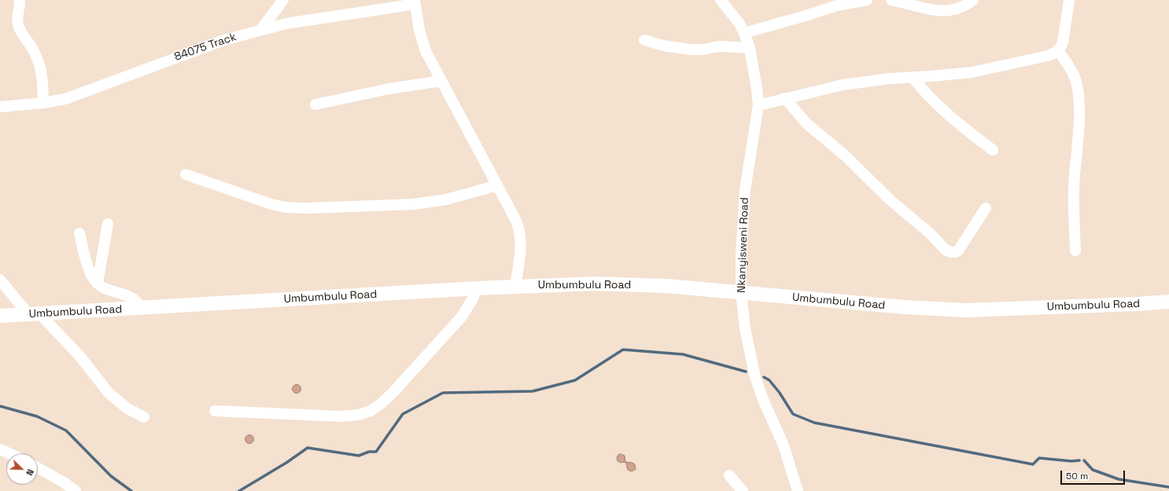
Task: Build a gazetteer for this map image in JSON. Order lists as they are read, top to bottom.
{
  "streets": {
    "main road": ["Umbumbulu Road"],
    "street": ["84075 Track", "Nkanyisweni Road"]
  },
  "crossings": [
    ["Nkanyisweni Road", "Umbumbulu Road"]
  ],
  "scale_bar": "50 m",
  "north": "bottom right"
}
